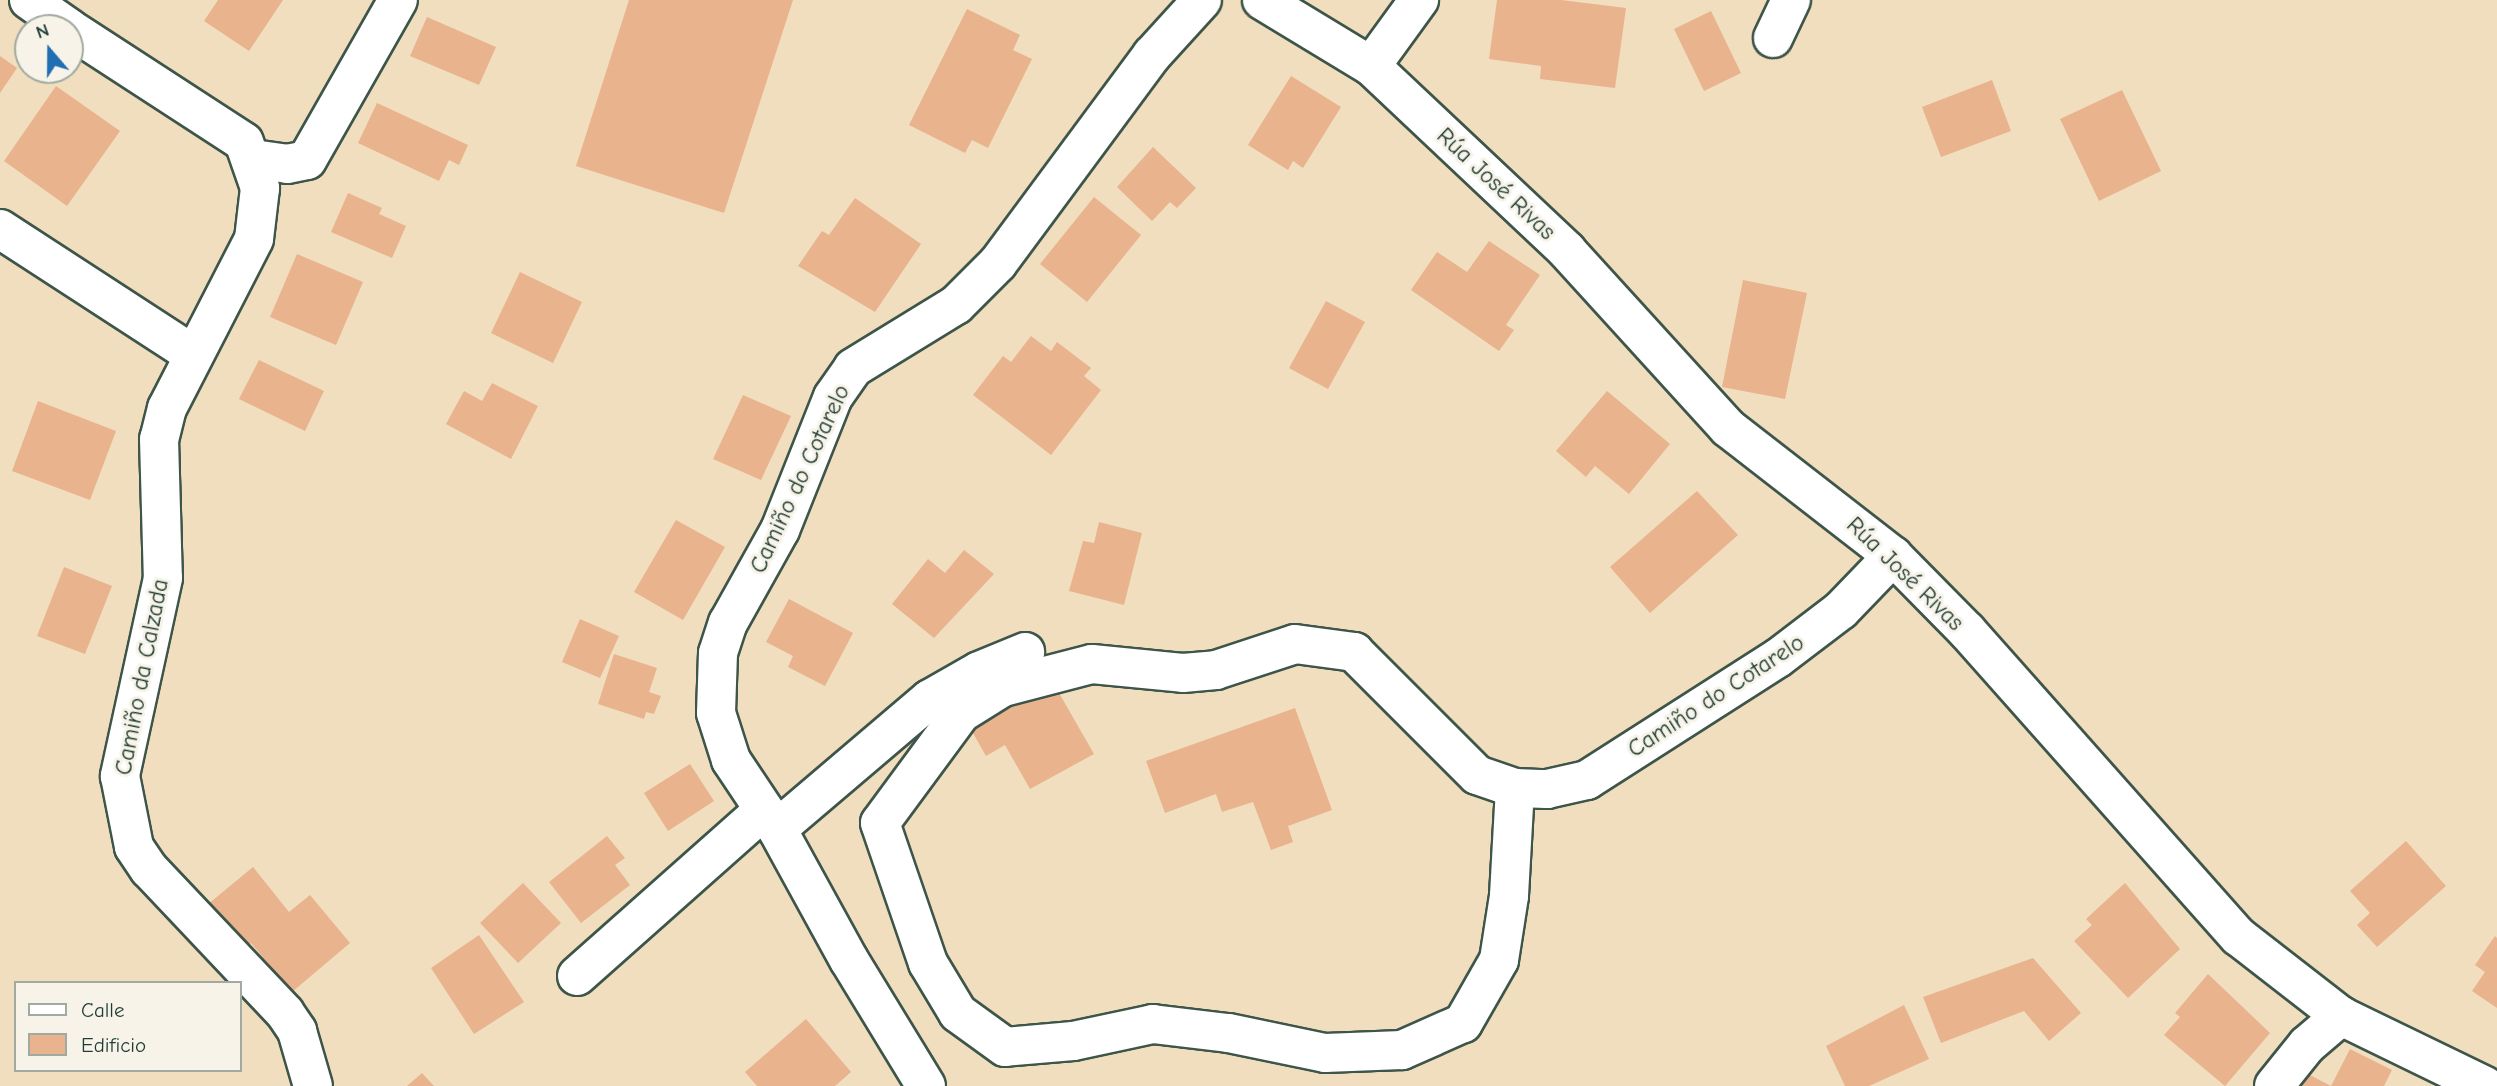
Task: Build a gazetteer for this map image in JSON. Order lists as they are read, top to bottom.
{
  "streets": {
    "street": ["Rúa José Rivas", "Camiño do Cotarelo", "Camiño da Calzada"]
  },
  "crossings": [
    ["Rúa José Rivas", "Camiño do Cotarelo"]
  ],
  "legend": ["Calle", "Edificio"],
  "north": "top"
}
